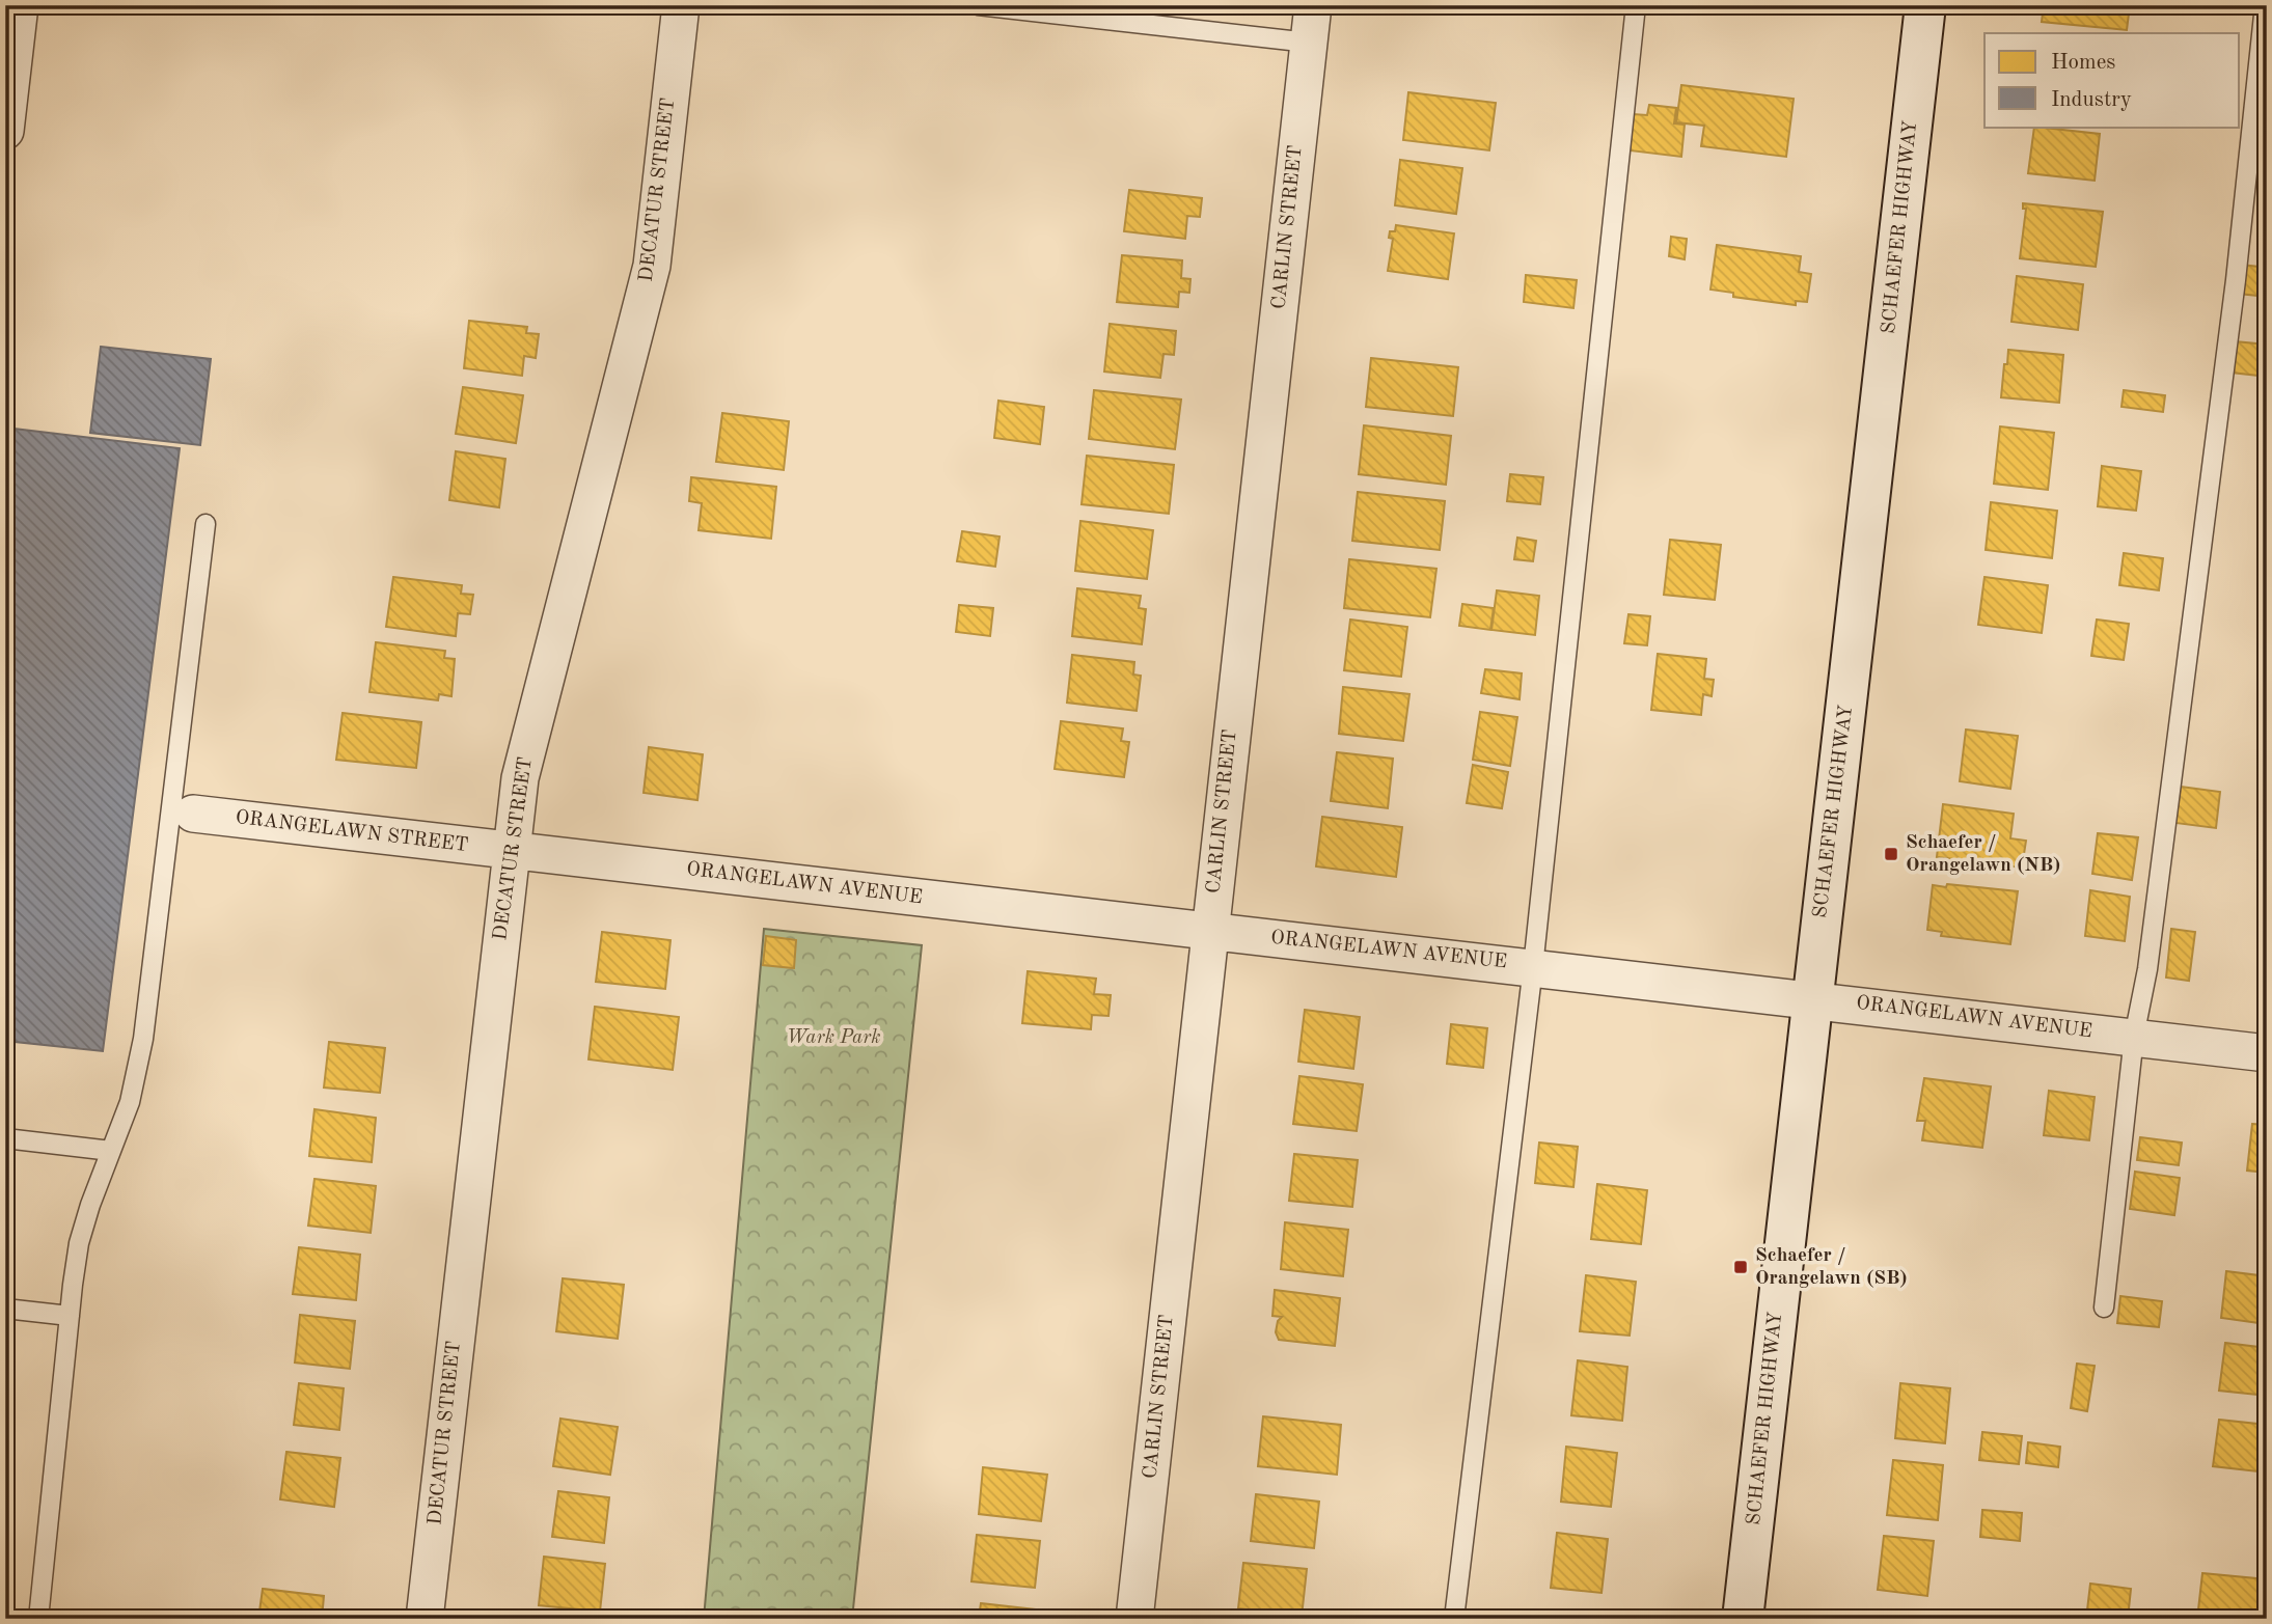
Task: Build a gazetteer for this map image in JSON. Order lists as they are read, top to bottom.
{
  "streets": {
    "main road": ["SCHAEFER HIGHWAY"],
    "street": [
      "DECATUR STREET",
      "CARLIN STREET",
      "ORANGELAWN STREET",
      "ORANGELAWN AVENUE"
    ]
  },
  "crossings": [
    ["DECATUR STREET", "ORANGELAWN STREET"],
    ["DECATUR STREET", "ORANGELAWN AVENUE"],
    ["CARLIN STREET", "ORANGELAWN AVENUE"],
    ["SCHAEFER HIGHWAY", "ORANGELAWN AVENUE"],
    ["ORANGELAWN STREET", "ORANGELAWN AVENUE"]
  ],
  "parks": ["Wark Park"],
  "places": {
    "transit": ["Schaefer / Orangelawn (NB)", "Schaefer / Orangelawn (SB)"]
  },
  "legend": ["Homes", "Industry"]
}
